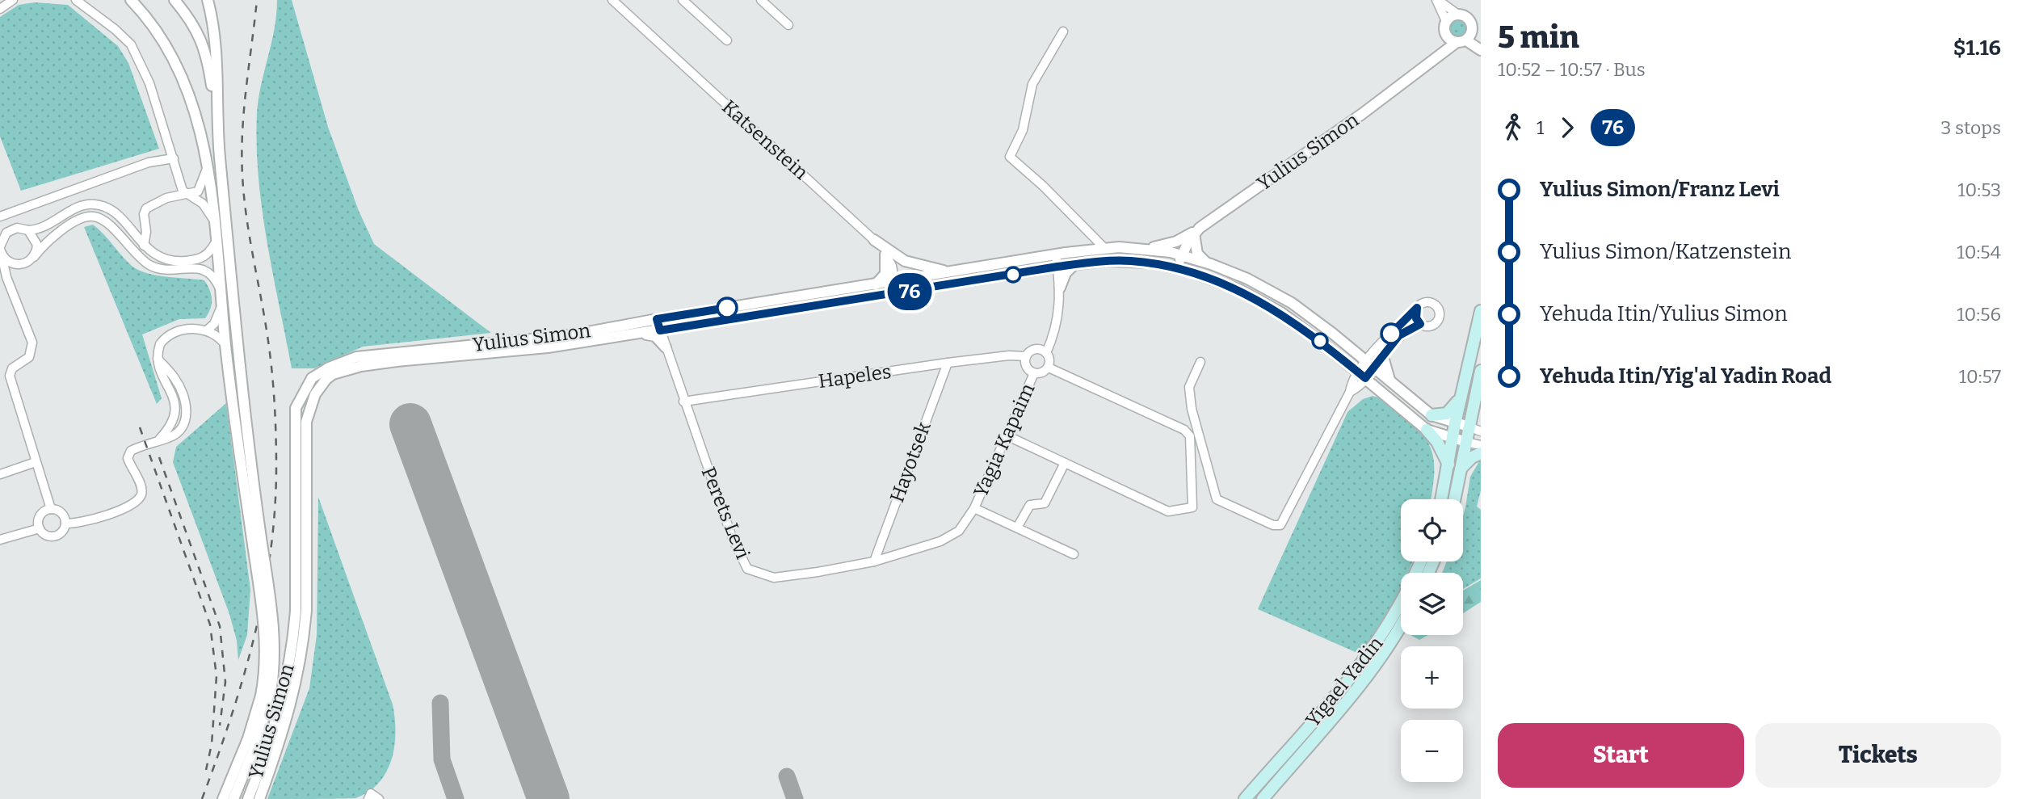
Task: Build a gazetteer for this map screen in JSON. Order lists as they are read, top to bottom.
{
  "streets": {
    "main road": ["Yigael Yadin"],
    "street": [
      "Katsenstein",
      "Yulius Simon",
      "Hapeles",
      "Yagia Kapaim",
      "Hayotsek",
      "Perets Levi"
    ]
  },
  "crossings": [
    ["Katsenstein", "Yulius Simon"],
    ["Yulius Simon", "Perets Levi"],
    ["Hapeles", "Yagia Kapaim"],
    ["Hapeles", "Hayotsek"],
    ["Hapeles", "Perets Levi"],
    ["Yagia Kapaim", "Perets Levi"],
    ["Hayotsek", "Perets Levi"]
  ],
  "lines": ["bus line 76"],
  "page": {
    "on_map": "76",
    "heading": ["5 min", "10:52 – 10:57 · Bus", "$1.16"],
    "legs": ["1", "76", "3 stops"],
    "list": [
      {
        "name": "Yulius Simon/Franz Levi",
        "value": "10:53"
      },
      {
        "name": "Yulius Simon/Katzenstein",
        "value": "10:54"
      },
      {
        "name": "Yehuda Itin/Yulius Simon",
        "value": "10:56"
      },
      {
        "name": "Yehuda Itin/Yig'al Yadin Road",
        "value": "10:57"
      }
    ],
    "map_buttons": ["+", "−"],
    "buttons": ["Start", "Tickets"]
  }
}
